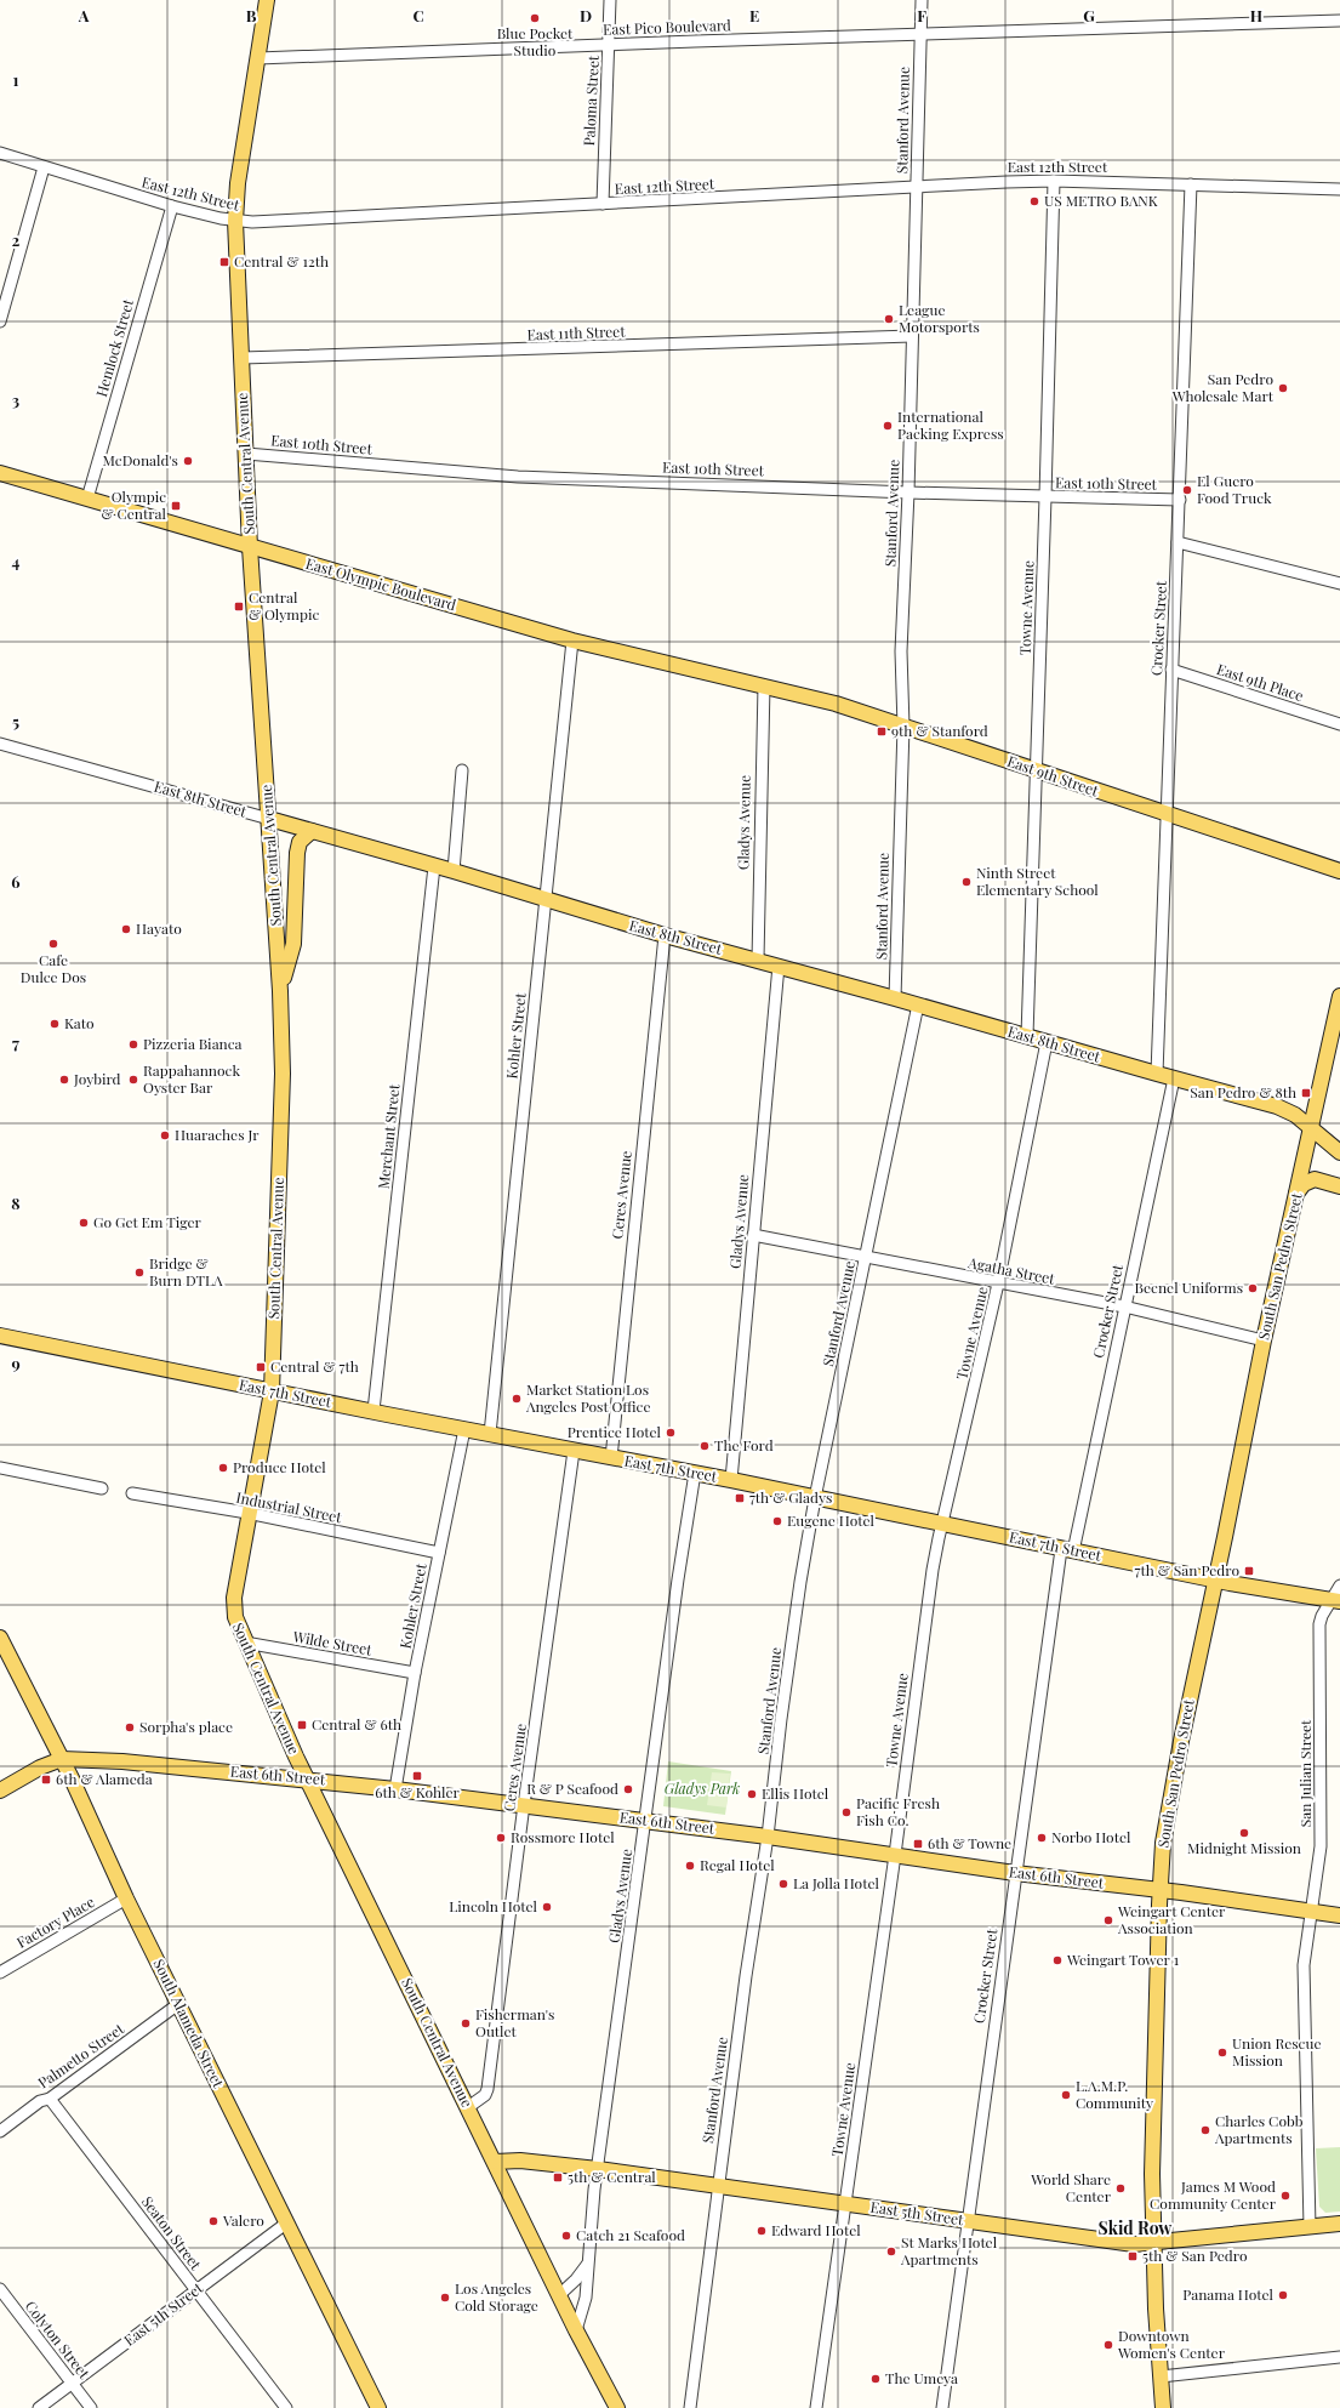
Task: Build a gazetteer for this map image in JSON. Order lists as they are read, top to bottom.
{
  "streets": {
    "main road": [
      "South Central Avenue",
      "East Olympic Boulevard",
      "East 9th Street",
      "East 8th Street",
      "South San Pedro Street",
      "East 7th Street",
      "East 6th Street",
      "South Alameda Street",
      "East 5th Street"
    ],
    "street": [
      "East Pico Boulevard",
      "Paloma Street",
      "Stanford Avenue",
      "East 12th Street",
      "East 11th Street",
      "Hemlock Street",
      "East 10th Street",
      "Towne Avenue",
      "Crocker Street",
      "East 9th Place",
      "Gladys Avenue",
      "Kohler Street",
      "Merchant Street",
      "Ceres Avenue",
      "Agatha Street",
      "Industrial Street",
      "Wilde Street",
      "San Julian Street",
      "Factory Place",
      "Palmetto Street",
      "Seaton Street",
      "Colyton Street"
    ]
  },
  "crossings": [
    ["East Pico Boulevard", "Paloma Street"],
    ["East Pico Boulevard", "Stanford Avenue"],
    ["East Pico Boulevard", "South Central Avenue"],
    ["Paloma Street", "East 12th Street"],
    ["Stanford Avenue", "East 12th Street"],
    ["Stanford Avenue", "East 11th Street"],
    ["Stanford Avenue", "East 10th Street"],
    ["Stanford Avenue", "East 9th Street"],
    ["Stanford Avenue", "East 8th Street"],
    ["Stanford Avenue", "Agatha Street"],
    ["Stanford Avenue", "East 7th Street"],
    ["Stanford Avenue", "East 6th Street"],
    ["Stanford Avenue", "East 5th Street"],
    ["East 12th Street", "Hemlock Street"],
    ["East 12th Street", "South Central Avenue"],
    ["East 12th Street", "Towne Avenue"],
    ["East 12th Street", "Crocker Street"],
    ["East 11th Street", "South Central Avenue"],
    ["Hemlock Street", "East Olympic Boulevard"],
    ["East 10th Street", "South Central Avenue"],
    ["East 10th Street", "Towne Avenue"],
    ["East 10th Street", "Crocker Street"],
    ["South Central Avenue", "East Olympic Boulevard"],
    ["South Central Avenue", "East 8th Street"],
    ["South Central Avenue", "Gladys Avenue"],
    ["South Central Avenue", "Ceres Avenue"],
    ["South Central Avenue", "East 7th Street"],
    ["South Central Avenue", "Industrial Street"],
    ["South Central Avenue", "Wilde Street"],
    ["South Central Avenue", "East 6th Street"],
    ["South Central Avenue", "East 5th Street"],
    ["East Olympic Boulevard", "East 9th Street"],
    ["East Olympic Boulevard", "Gladys Avenue"],
    ["East Olympic Boulevard", "Kohler Street"],
    ["Towne Avenue", "East 9th Street"],
    ["Towne Avenue", "East 8th Street"],
    ["Towne Avenue", "Agatha Street"],
    ["Towne Avenue", "East 7th Street"],
    ["Towne Avenue", "East 6th Street"],
    ["Towne Avenue", "East 5th Street"],
    ["Crocker Street", "East 9th Place"],
    ["Crocker Street", "East 9th Street"],
    ["Crocker Street", "East 8th Street"],
    ["Crocker Street", "Agatha Street"],
    ["Crocker Street", "East 7th Street"],
    ["Crocker Street", "East 6th Street"],
    ["Crocker Street", "East 5th Street"],
    ["East 9th Street", "Gladys Avenue"],
    ["East 8th Street", "Gladys Avenue"],
    ["East 8th Street", "Kohler Street"],
    ["East 8th Street", "Merchant Street"],
    ["East 8th Street", "Ceres Avenue"],
    ["East 8th Street", "South San Pedro Street"],
    ["Gladys Avenue", "Agatha Street"],
    ["Gladys Avenue", "East 7th Street"],
    ["Gladys Avenue", "East 6th Street"],
    ["Gladys Avenue", "East 5th Street"],
    ["Kohler Street", "East 7th Street"],
    ["Kohler Street", "Industrial Street"],
    ["Kohler Street", "Wilde Street"],
    ["Kohler Street", "East 6th Street"],
    ["Merchant Street", "East 7th Street"],
    ["Ceres Avenue", "East 7th Street"],
    ["Ceres Avenue", "East 6th Street"],
    ["South San Pedro Street", "Agatha Street"],
    ["South San Pedro Street", "East 7th Street"],
    ["South San Pedro Street", "East 6th Street"],
    ["South San Pedro Street", "East 5th Street"],
    ["East 7th Street", "San Julian Street"],
    ["San Julian Street", "East 6th Street"],
    ["San Julian Street", "East 5th Street"],
    ["East 6th Street", "South Alameda Street"],
    ["Factory Place", "South Alameda Street"],
    ["South Alameda Street", "Palmetto Street"],
    ["South Alameda Street", "East 5th Street"],
    ["Palmetto Street", "Seaton Street"],
    ["East 5th Street", "Seaton Street"],
    ["East 5th Street", "Colyton Street"]
  ],
  "districts": ["Skid Row"],
  "parks": ["Gladys Park"],
  "places": {
    "other": [
      "Blue Pocket Studio",
      "US METRO BANK",
      "League Motorsports",
      "San Pedro Wholesale Mart",
      "International Packing Express",
      "McDonald's",
      "El Guero Food Truck",
      "Ninth Street Elementary School",
      "Hayato",
      "Cafe Dulce Dos",
      "Kato",
      "Pizzeria Bianca",
      "Joybird",
      "Rappahannock Oyster Bar",
      "Huaraches Jr",
      "Go Get Em Tiger",
      "Bridge & Burn DTLA",
      "Becnel Uniforms",
      "Market Station Los Angeles Post Office",
      "Prentice Hotel",
      "The Ford",
      "Produce Hotel",
      "Eugene Hotel",
      "Sorpha's place",
      "R & P Seafood",
      "Ellis Hotel",
      "Pacific Fresh Fish Co.",
      "Midnight Mission",
      "Rossmore Hotel",
      "Norbo Hotel",
      "Regal Hotel",
      "La Jolla Hotel",
      "Lincoln Hotel",
      "Weingart Center Association",
      "Weingart Tower 1",
      "Fisherman's Outlet",
      "Union Rescue Mission",
      "L.A.M.P. Community",
      "Charles Cobb Apartments",
      "World Share Center",
      "James M Wood Community Center",
      "Valero",
      "Edward Hotel",
      "Catch 21 Seafood",
      "St Marks Hotel Apartments",
      "Panama Hotel",
      "Los Angeles Cold Storage",
      "Downtown Women's Center",
      "The Umeya"
    ],
    "transit": [
      "Central & 12th",
      "Olympic & Central",
      "Central & Olympic",
      "9th & Stanford",
      "San Pedro & 8th",
      "Central & 7th",
      "7th & Gladys",
      "7th & San Pedro",
      "Central & 6th",
      "6th & Kohler",
      "6th & Alameda",
      "6th & Towne",
      "5th & Central",
      "5th & San Pedro"
    ]
  },
  "grid": {
    "columns": [
      "A",
      "B",
      "C",
      "D",
      "E",
      "F",
      "G",
      "H"
    ],
    "rows": [
      "1",
      "2",
      "3",
      "4",
      "5",
      "6",
      "7",
      "8",
      "9"
    ]
  }
}
